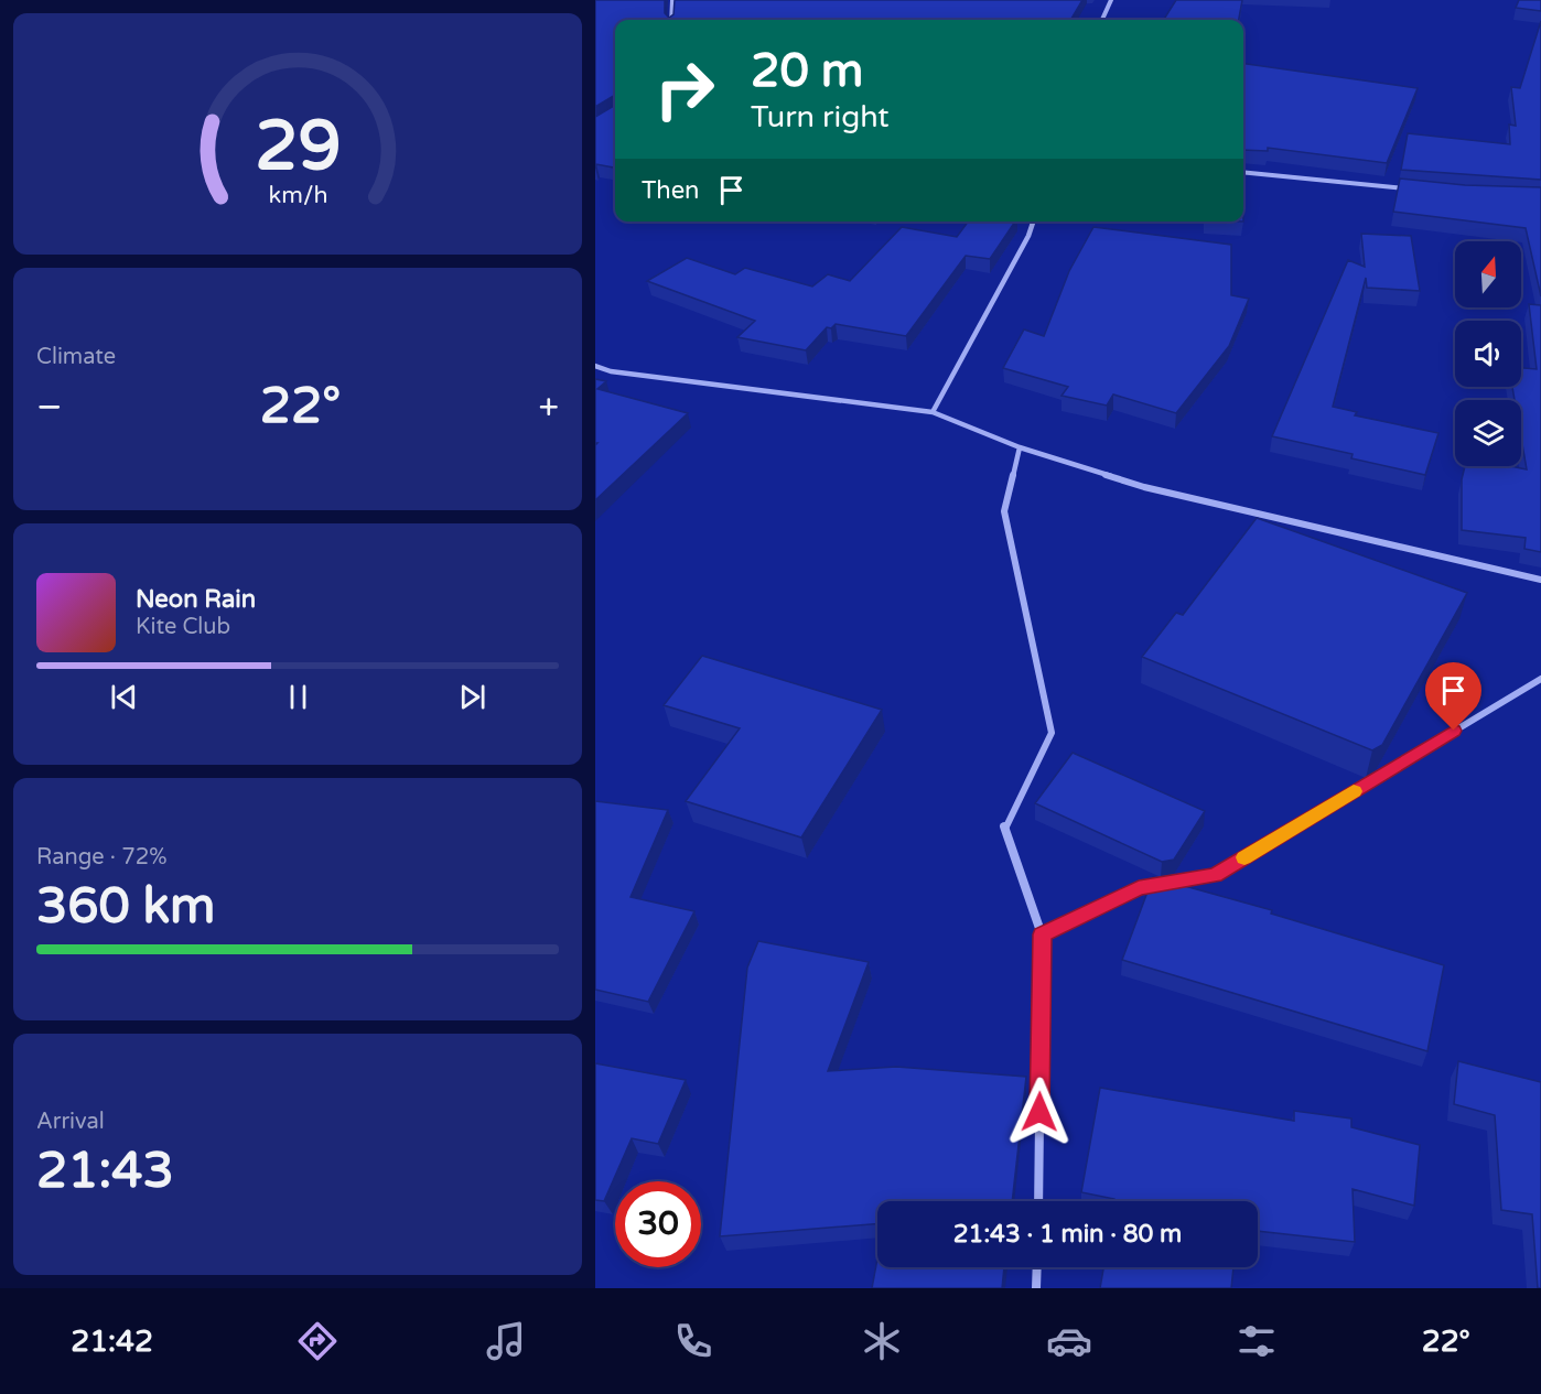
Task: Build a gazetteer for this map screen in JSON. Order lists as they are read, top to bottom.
{
  "north": "top",
  "page": {
    "turn": ["20 m", "Turn right"],
    "then": "Then",
    "tile": [
      "Climate",
      ["Range · 72%", "360 km"],
      ["Arrival", "21:43"]
    ],
    "heat": ["−", "22°", "+"],
    "song": ["Neon Rain", "Kite Club"],
    "limit": "30",
    "trip": "21:43 · 1 min · 80 m",
    "tabs": ["21:42", "22°"],
    "gauge": ["29", "km/h"]
  }
}
